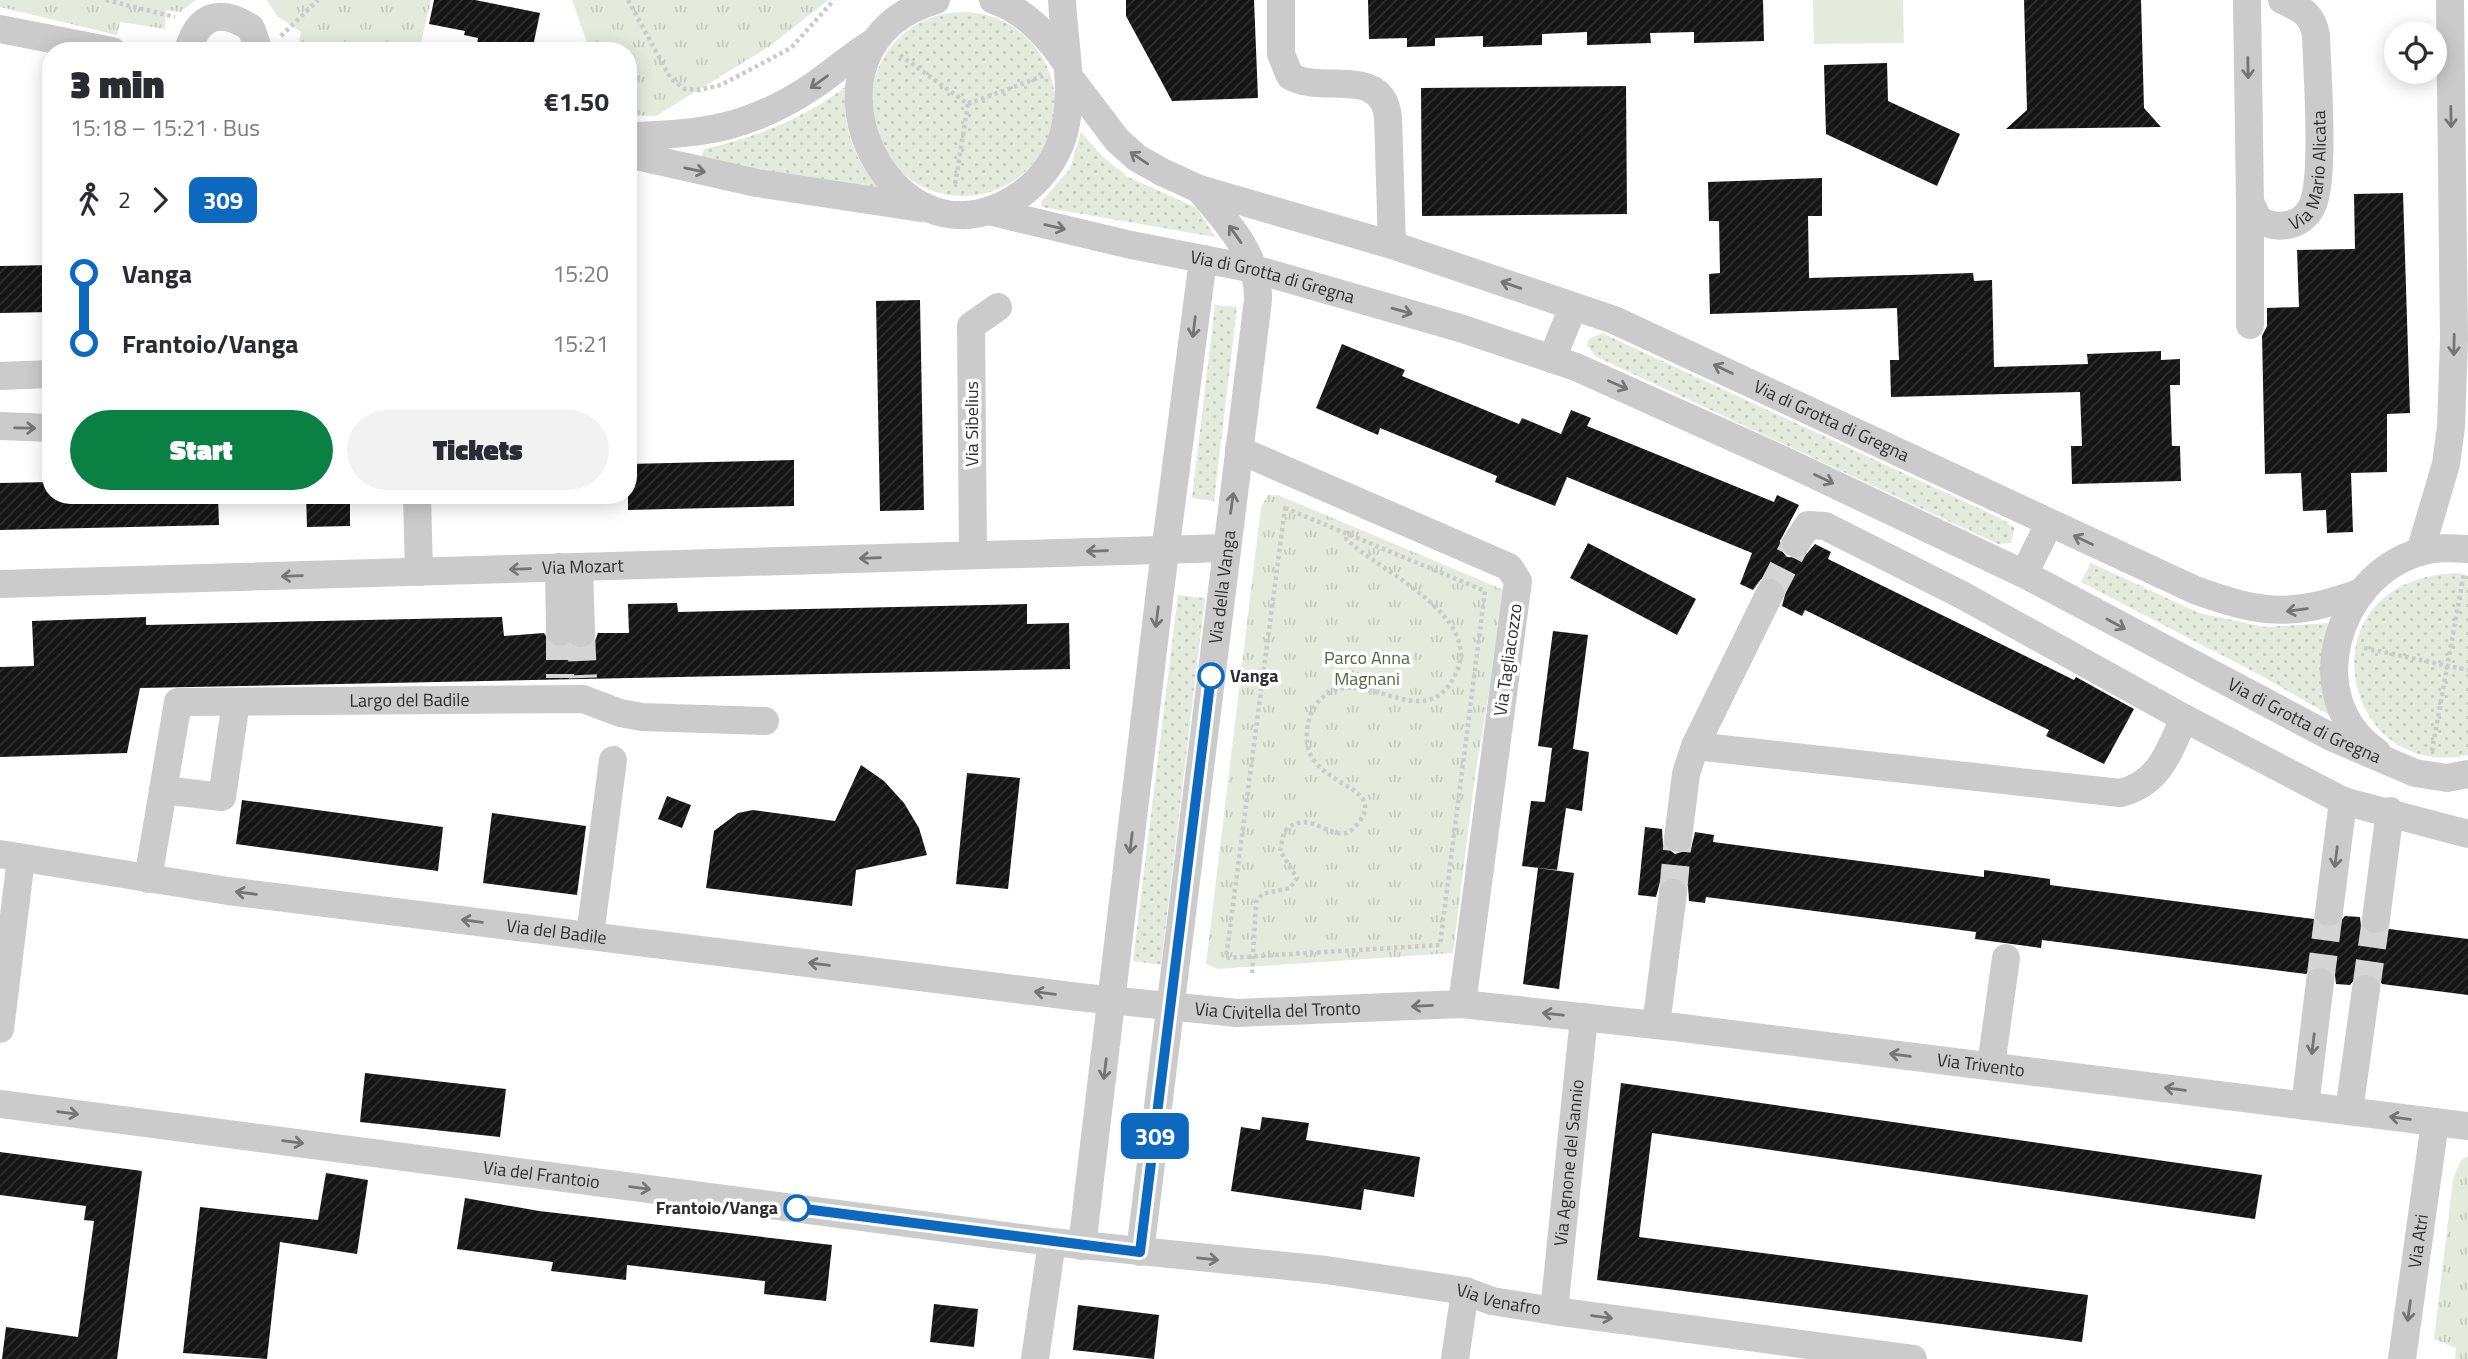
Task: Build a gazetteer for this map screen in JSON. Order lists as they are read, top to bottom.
{
  "streets": {
    "street": [
      "Via Mario Alicata",
      "Via di Grotta di Gregna",
      "Via Sibelius",
      "Via Mozart",
      "Via della Vanga",
      "Via Tagliacozzo",
      "Largo del Badile",
      "Via del Badile",
      "Via Civitella del Tronto",
      "Via Trivento",
      "Via Agnone del Sannio",
      "Via del Frantoio",
      "Via Atri",
      "Via Venafro"
    ]
  },
  "crossings": [
    ["Via di Grotta di Gregna", "Via della Vanga"],
    ["Via Sibelius", "Via Mozart"],
    ["Via Mozart", "Via della Vanga"],
    ["Via della Vanga", "Via Tagliacozzo"],
    ["Via della Vanga", "Via del Badile"],
    ["Via della Vanga", "Via Civitella del Tronto"],
    ["Via della Vanga", "Via Venafro"],
    ["Via Tagliacozzo", "Via Civitella del Tronto"],
    ["Via Tagliacozzo", "Via Trivento"],
    ["Largo del Badile", "Via del Badile"],
    ["Via del Badile", "Via Civitella del Tronto"],
    ["Via Civitella del Tronto", "Via Trivento"],
    ["Via Trivento", "Via Agnone del Sannio"],
    ["Via Trivento", "Via Atri"],
    ["Via Agnone del Sannio", "Via Venafro"],
    ["Via del Frantoio", "Via Venafro"]
  ],
  "one_way": [
    "Via Mozart",
    "Via del Badile",
    "Via Civitella del Tronto",
    "Via Trivento",
    "Via del Frantoio",
    "Via Atri",
    "Via Venafro"
  ],
  "parks": ["Parco Anna Magnani"],
  "places": ["Vanga", "Frantoio/Vanga"],
  "lines": ["bus line 309"],
  "page": {
    "on_map": "309",
    "heading": ["3 min", "15:18 – 15:21 · Bus", "€1.50"],
    "legs": ["2", "309"],
    "list": [
      {
        "name": "Vanga",
        "value": "15:20"
      },
      {
        "name": "Frantoio/Vanga",
        "value": "15:21"
      }
    ],
    "buttons": ["Start", "Tickets"]
  }
}
